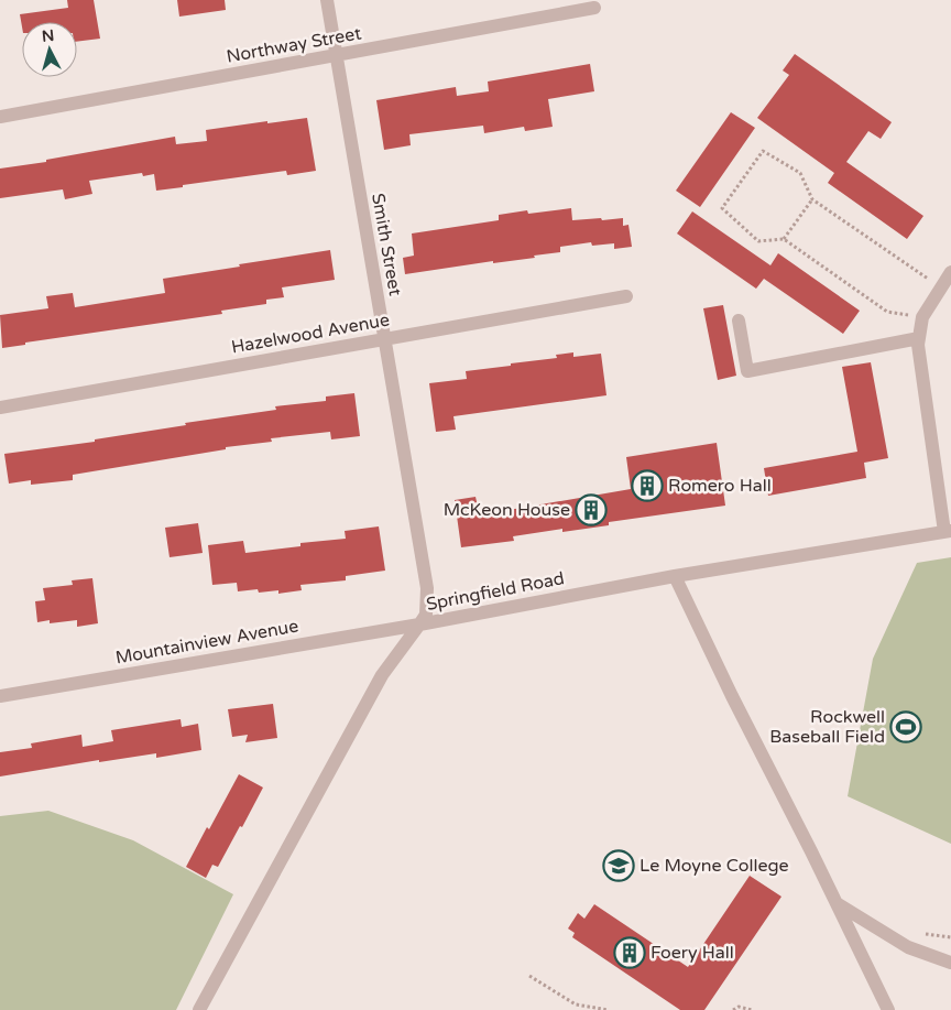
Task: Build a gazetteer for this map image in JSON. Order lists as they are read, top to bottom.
{
  "streets": {
    "street": [
      "Northway Street",
      "Smith Street",
      "Hazelwood Avenue",
      "Springfield Road",
      "Mountainview Avenue"
    ]
  },
  "crossings": [
    ["Northway Street", "Smith Street"],
    ["Smith Street", "Hazelwood Avenue"],
    ["Smith Street", "Springfield Road"],
    ["Smith Street", "Mountainview Avenue"],
    ["Springfield Road", "Mountainview Avenue"]
  ],
  "places": {
    "building": ["Romero Hall", "McKeon House", "Foery Hall"],
    "sports": ["Rockwell Baseball Field"],
    "school or university": ["Le Moyne College"]
  },
  "north": "top"
}
